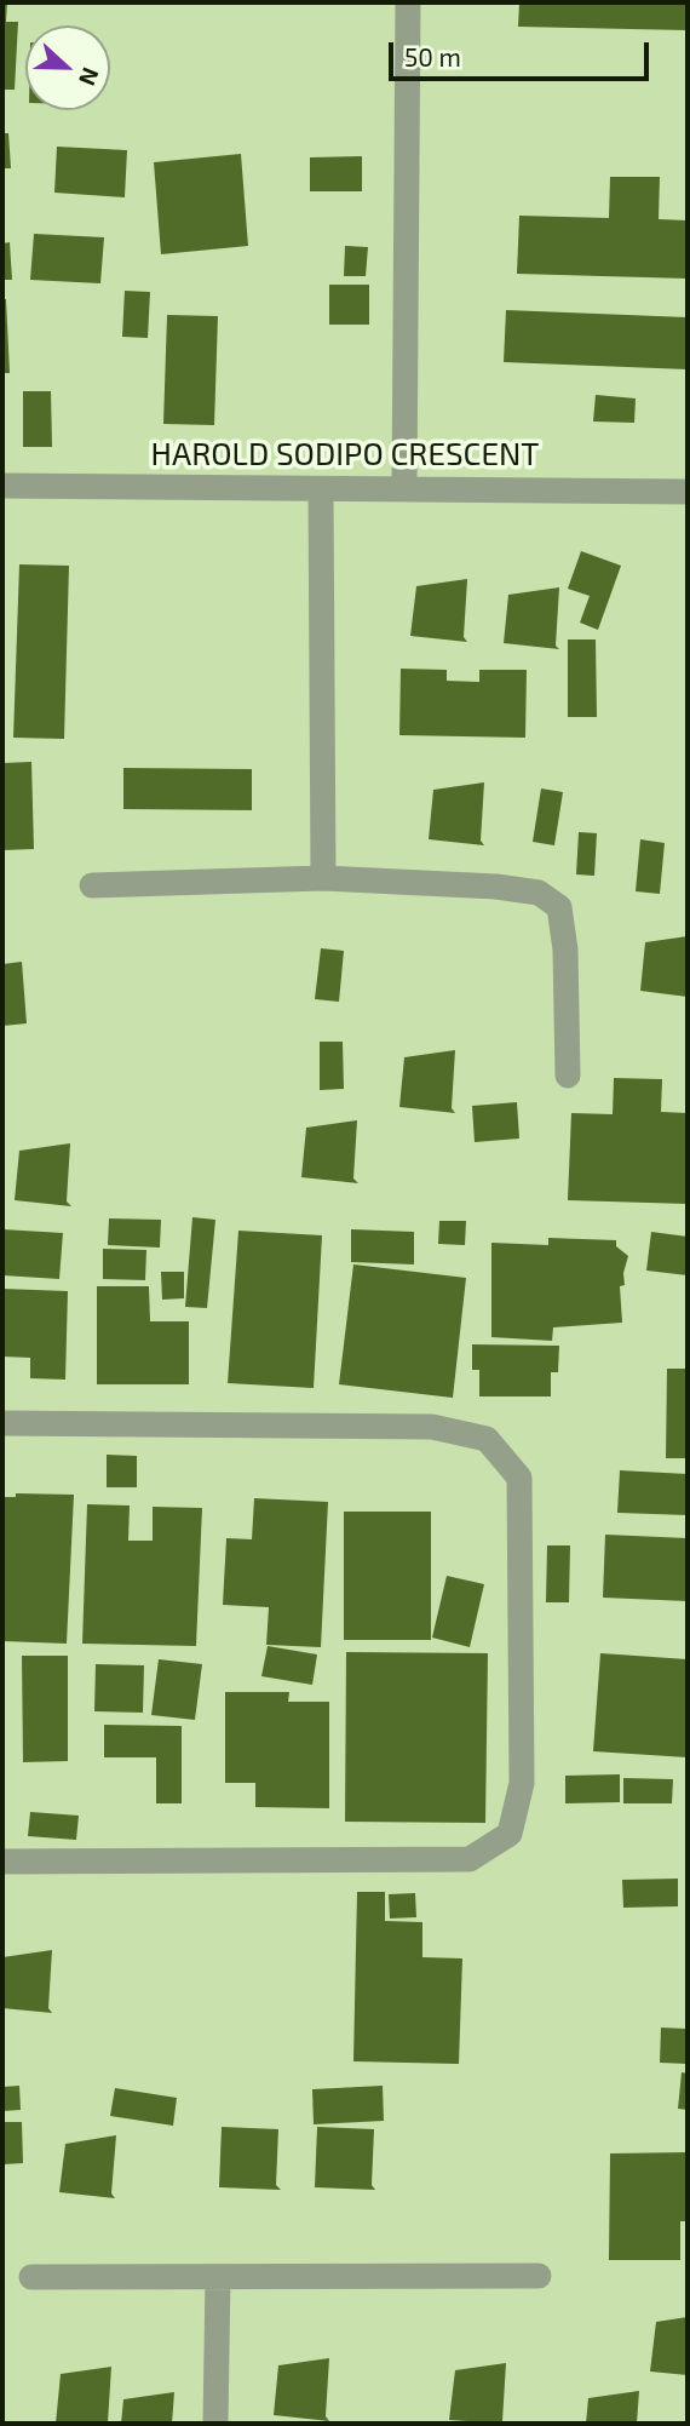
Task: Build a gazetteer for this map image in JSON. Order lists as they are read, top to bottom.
{
  "streets": {
    "street": ["HAROLD SODIPO CRESCENT"]
  },
  "scale_bar": "50 m",
  "north": "right"
}
